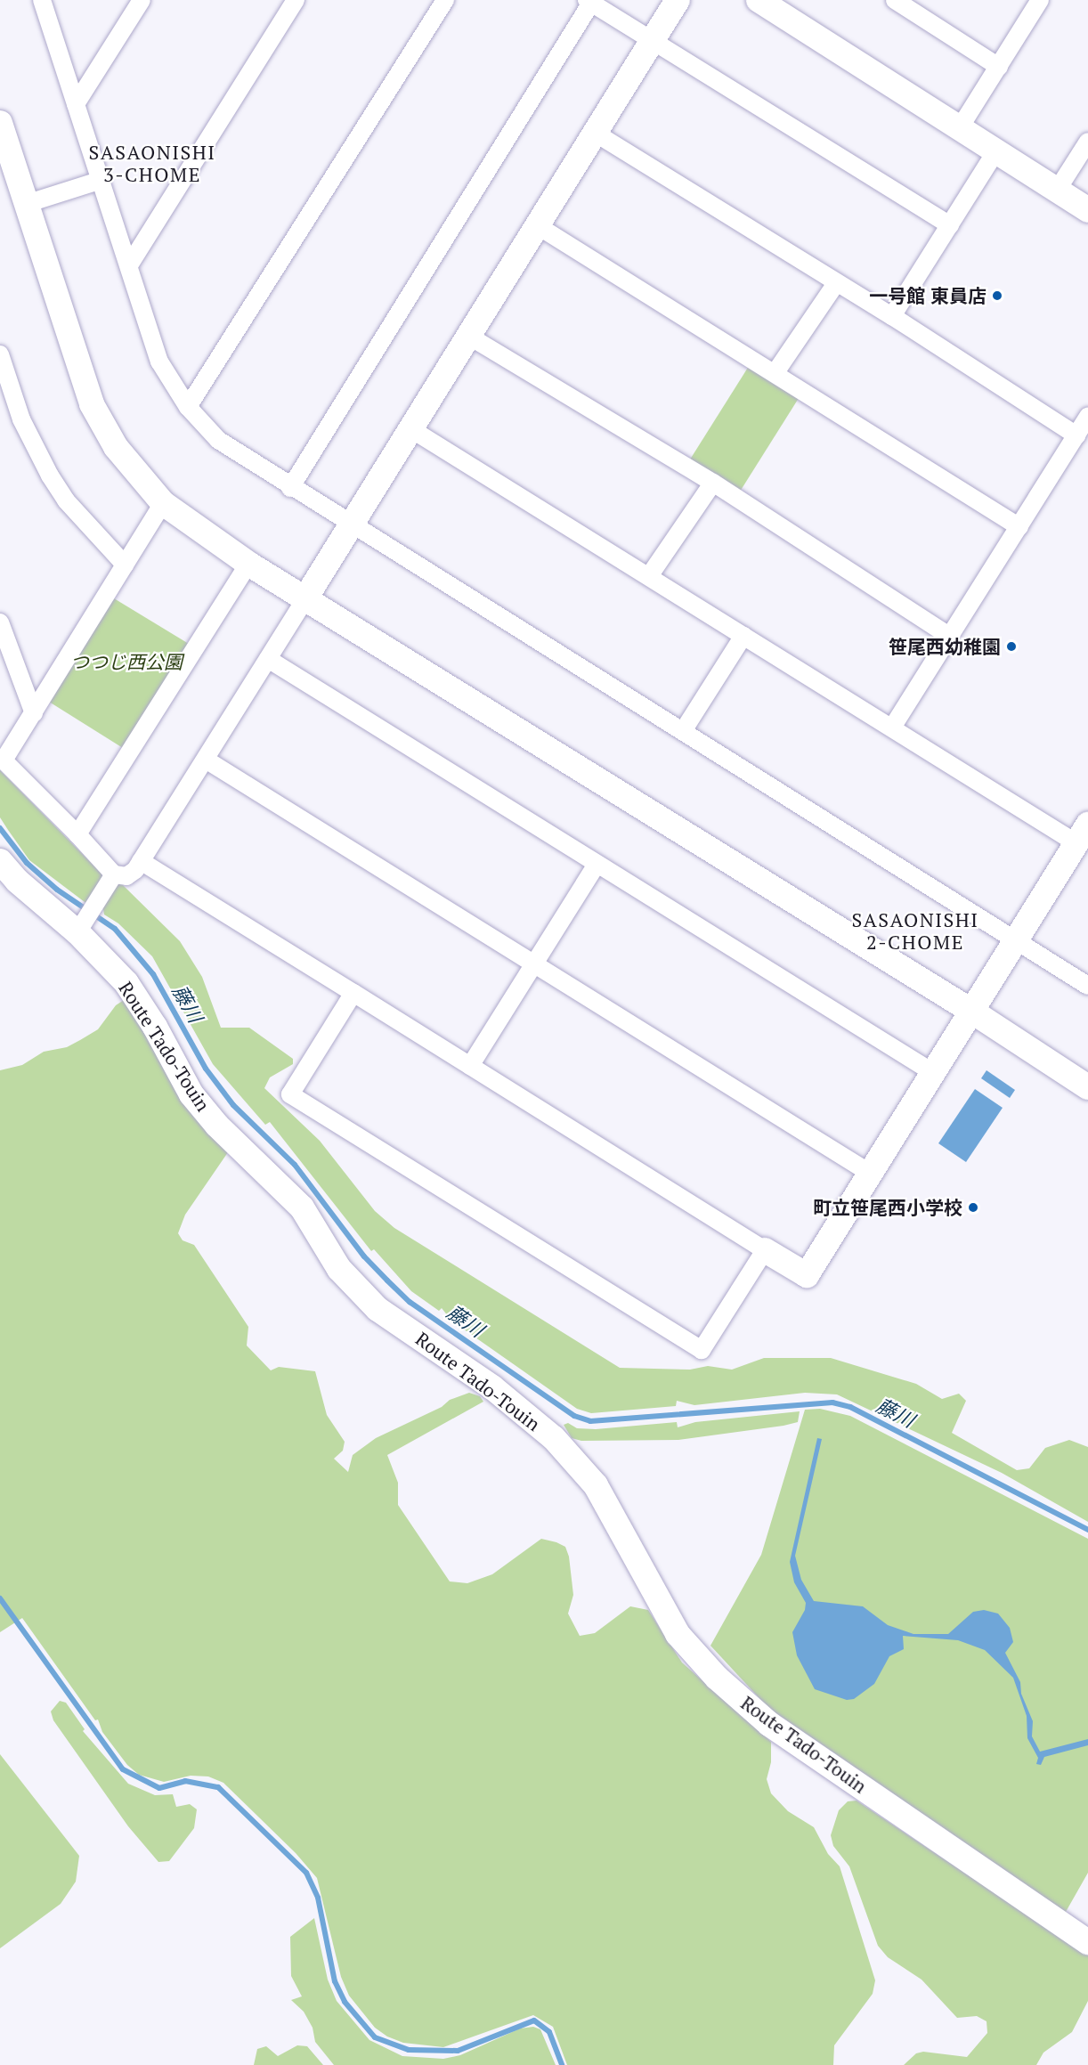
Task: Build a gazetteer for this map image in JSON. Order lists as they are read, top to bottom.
{
  "streets": {
    "street": ["Route Tado-Touin"]
  },
  "districts": ["SASAONISHI 3-CHOME", "SASAONISHI 2-CHOME"],
  "water": ["藤川"],
  "parks": ["つつじ西公園"],
  "places": ["一号館 東員店", "笹尾西幼稚園", "町立笹尾西小学校"]
}
